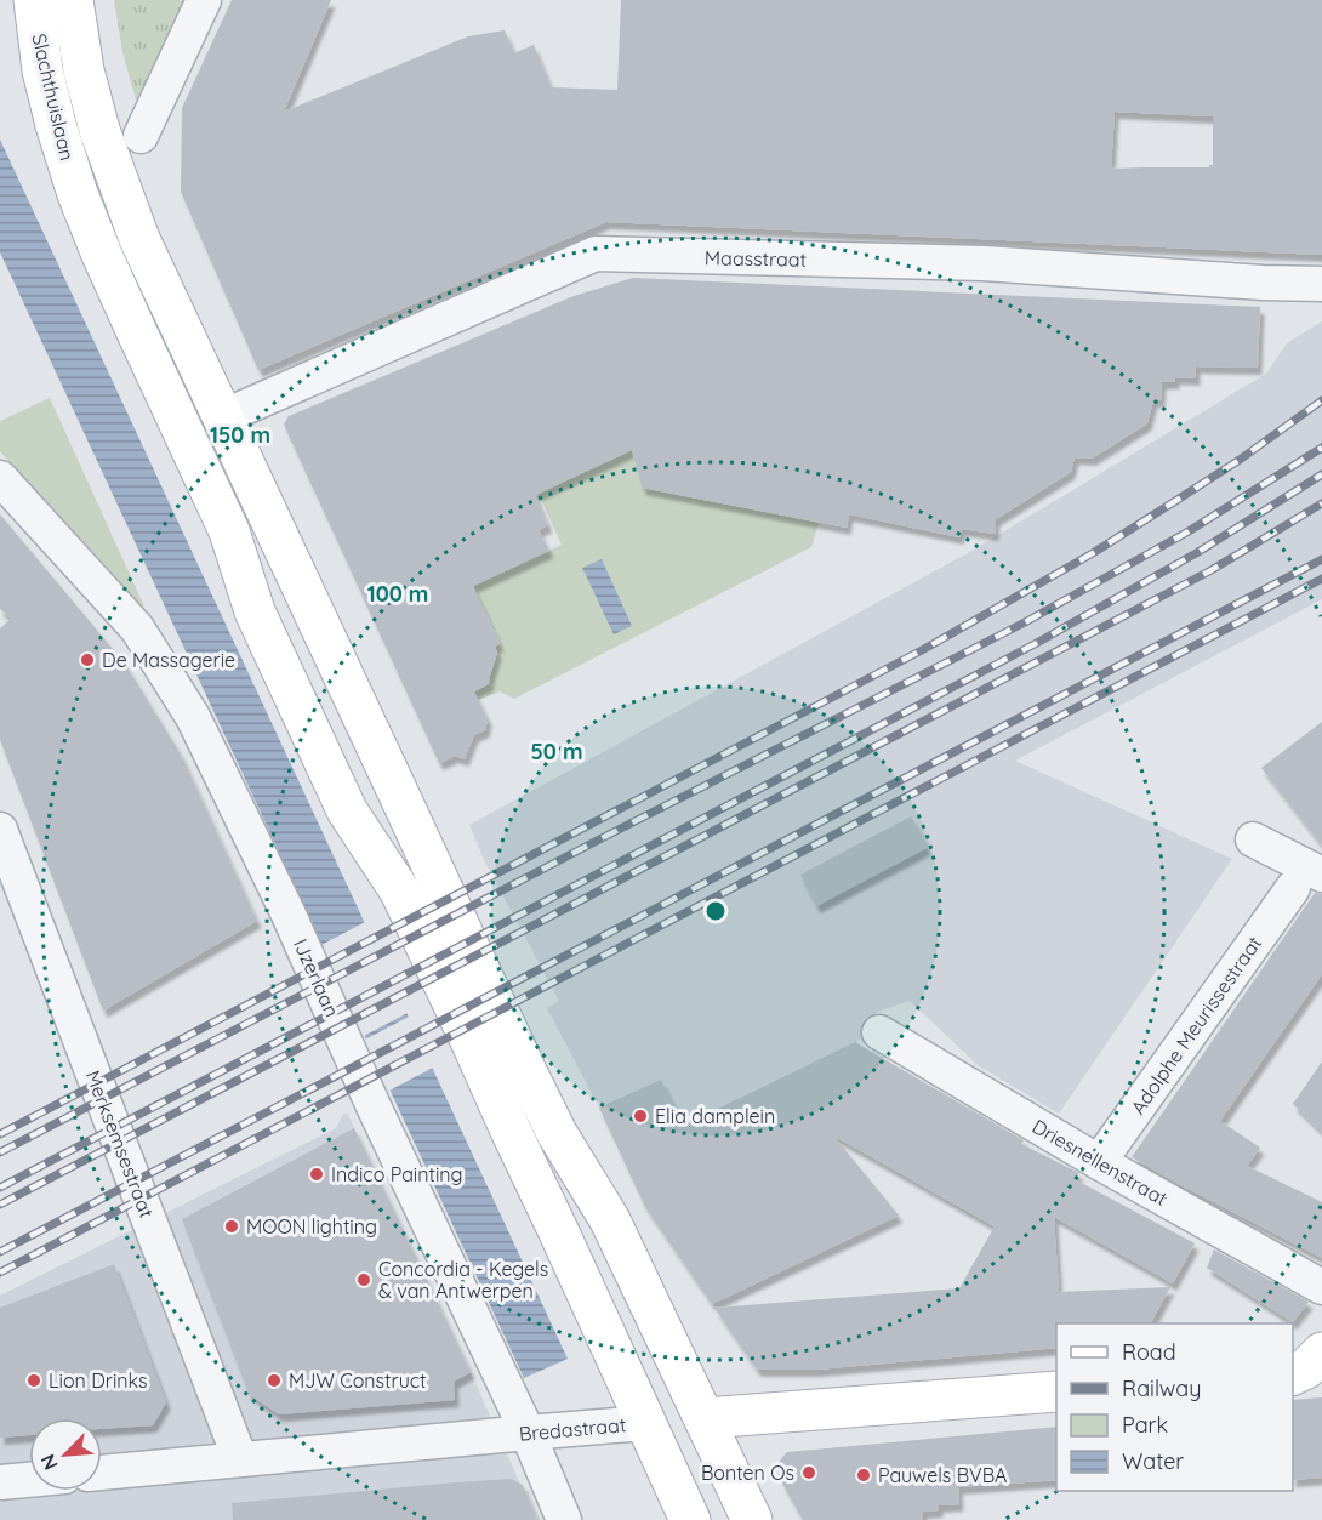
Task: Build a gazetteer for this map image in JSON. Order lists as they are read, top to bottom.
{
  "streets": {
    "main road": ["Slachthuislaan", "Bredastraat"],
    "street": [
      "Maasstraat",
      "IJzerlaan",
      "Adolphe Meurissestraat",
      "Merksemsestraat",
      "Driesnellenstraat"
    ]
  },
  "crossings": [
    ["Slachthuislaan", "Maasstraat"],
    ["Slachthuislaan", "Bredastraat"],
    ["IJzerlaan", "Bredastraat"],
    ["Adolphe Meurissestraat", "Driesnellenstraat"],
    ["Merksemsestraat", "Bredastraat"]
  ],
  "places": [
    "De Massagerie",
    "Elia damplein",
    "Indico Painting",
    "MOON lighting",
    "Concordia - Kegels & van Antwerpen",
    "Lion Drinks",
    "MJW Construct",
    "Bonten Os",
    "Pauwels BVBA"
  ],
  "legend": [
    "Road",
    "Railway",
    "Park",
    "Water"
  ],
  "north": "bottom left",
  "rings": ["150 m", "100 m", "50 m"]
}
